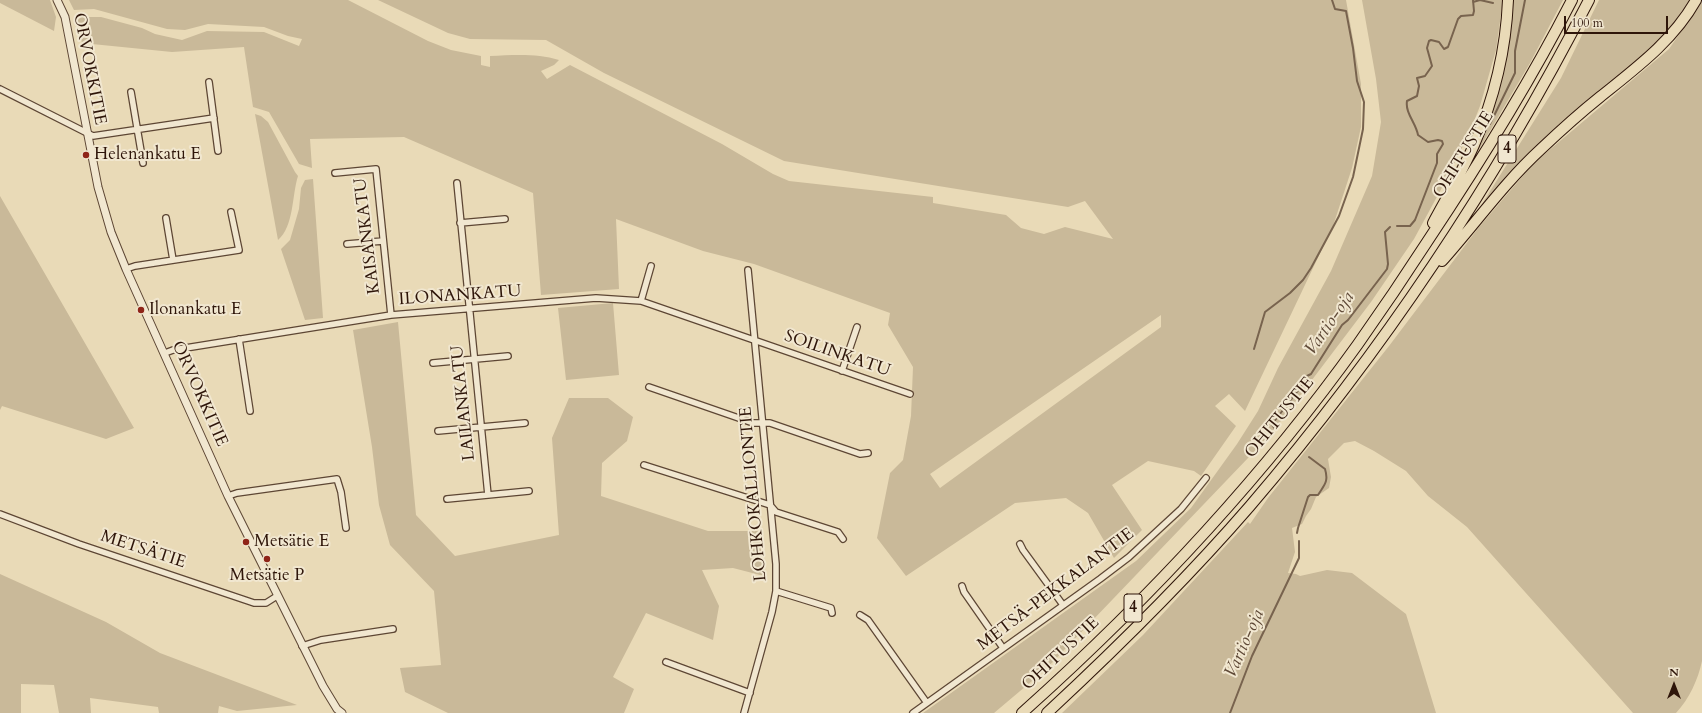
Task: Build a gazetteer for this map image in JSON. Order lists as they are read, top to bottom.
{
  "streets": {
    "highway": ["4", "OHITUSTIE"],
    "street": [
      "ORVOKKITIE",
      "KAISANKATU",
      "ILONANKATU",
      "SOILINKATU",
      "LAILANKATU",
      "LOHKOKALLIONTIE",
      "METSÄTIE",
      "METSÄ-PEKKALANTIE"
    ]
  },
  "crossings": [
    ["ORVOKKITIE", "ILONANKATU"],
    ["ORVOKKITIE", "METSÄTIE"],
    ["KAISANKATU", "ILONANKATU"],
    ["ILONANKATU", "SOILINKATU"],
    ["ILONANKATU", "LAILANKATU"],
    ["ILONANKATU", "LOHKOKALLIONTIE"],
    ["SOILINKATU", "LOHKOKALLIONTIE"]
  ],
  "water": ["Vartio-oja"],
  "places": [
    "Helenankatu E",
    "Ilonankatu E",
    "Metsätie E",
    "Metsätie P"
  ],
  "scale_bar": "100 m",
  "north": "top"
}
